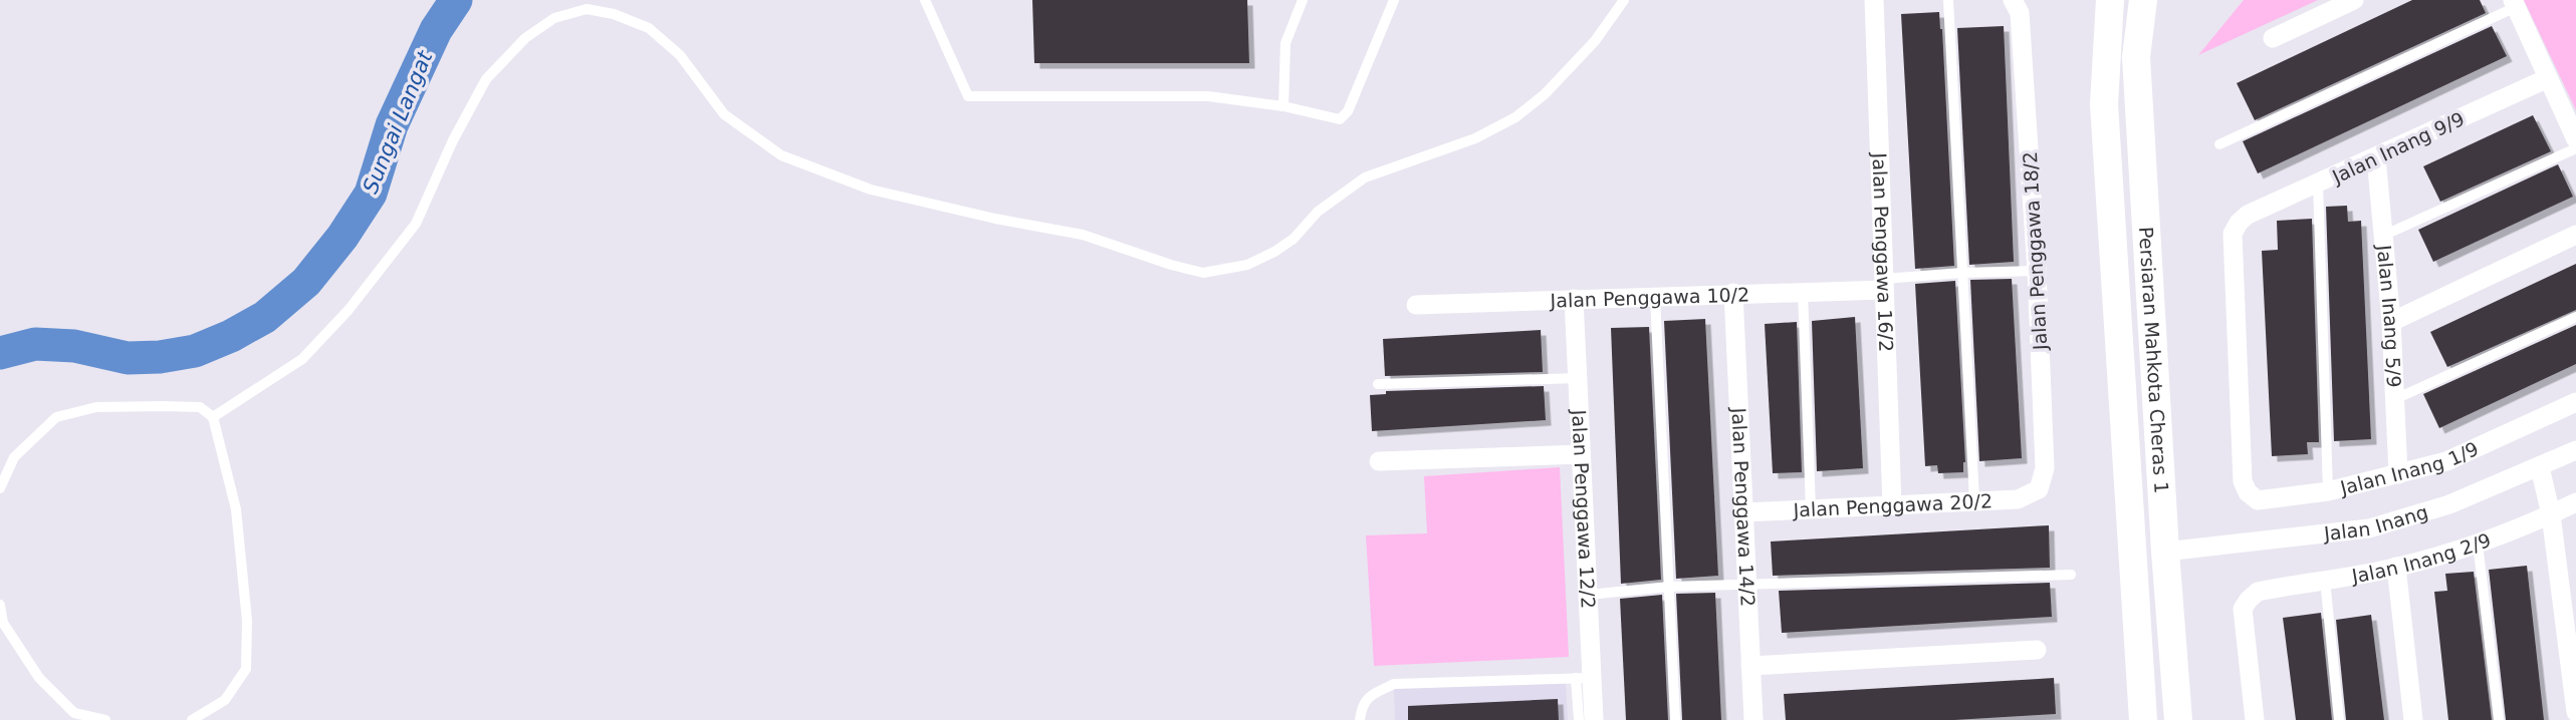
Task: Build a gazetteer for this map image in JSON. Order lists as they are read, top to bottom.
{
  "streets": {
    "main road": ["Persiaran Mahkota Cheras 1"],
    "street": [
      "Jalan Inang 9/9",
      "Jalan Penggawa 18/2",
      "Jalan Penggawa 16/2",
      "Jalan Penggawa 10/2",
      "Jalan Inang 5/9",
      "Jalan Inang 1/9",
      "Jalan Penggawa 20/2",
      "Jalan Penggawa 14/2",
      "Jalan Penggawa 12/2",
      "Jalan Inang",
      "Jalan Inang 2/9"
    ]
  },
  "crossings": [
    ["Jalan Inang 9/9", "Jalan Inang 5/9"],
    ["Jalan Inang 9/9", "Jalan Inang 1/9"],
    ["Jalan Penggawa 18/2", "Jalan Penggawa 20/2"],
    ["Jalan Penggawa 16/2", "Jalan Penggawa 10/2"],
    ["Jalan Penggawa 16/2", "Jalan Penggawa 20/2"],
    ["Jalan Penggawa 10/2", "Jalan Penggawa 14/2"],
    ["Jalan Penggawa 10/2", "Jalan Penggawa 12/2"],
    ["Jalan Inang 5/9", "Jalan Inang 1/9"],
    ["Persiaran Mahkota Cheras 1", "Jalan Inang"],
    ["Jalan Penggawa 20/2", "Jalan Penggawa 14/2"]
  ],
  "water": ["Sungai Langat"]
}
